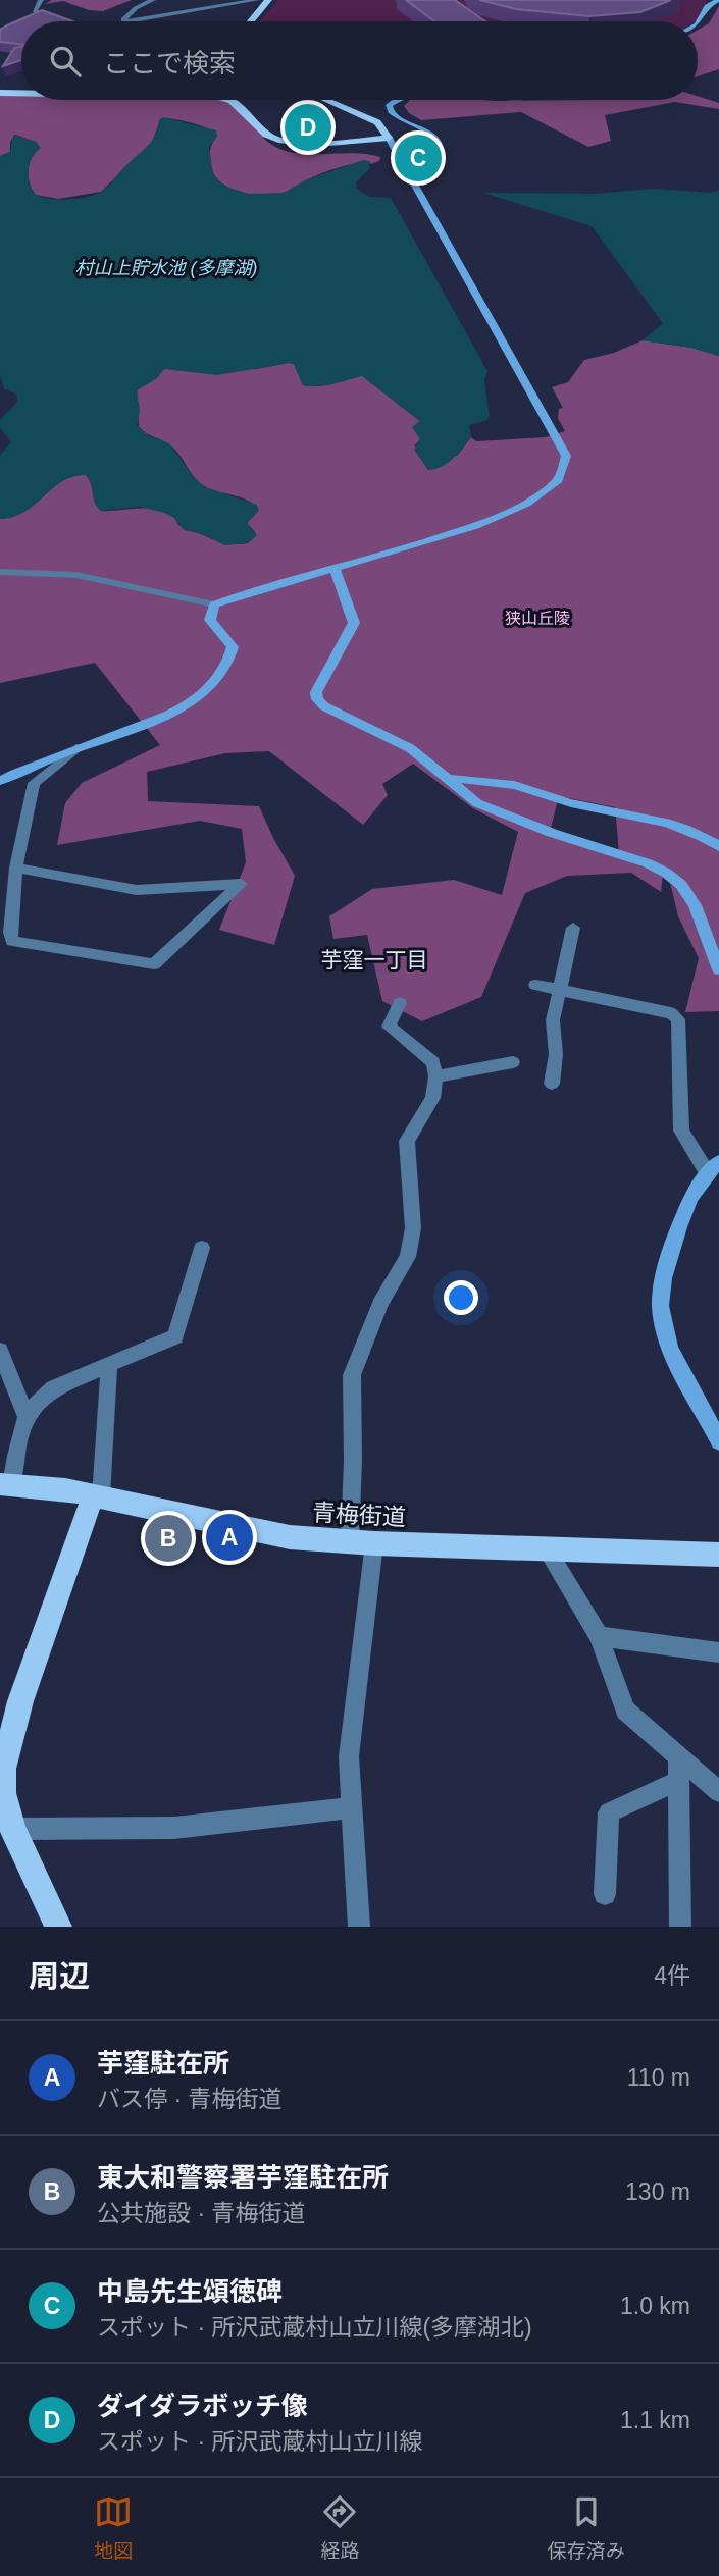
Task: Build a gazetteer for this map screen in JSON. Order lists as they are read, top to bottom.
{
  "streets": {
    "main road": ["青梅街道"]
  },
  "districts": ["芋窪一丁目"],
  "water": ["村山上貯水池 (多摩湖)"],
  "parks": ["狭山丘陵"],
  "page": {
    "search": "ここで検索",
    "pins": [
      "D",
      "C",
      "A",
      "B"
    ],
    "heading": ["周辺", "4件"],
    "list": [
      {
        "mark": "A",
        "name": "芋窪駐在所",
        "note": "バス停 · 青梅街道",
        "value": "110 m"
      },
      {
        "mark": "B",
        "name": "東大和警察署芋窪駐在所",
        "note": "公共施設 · 青梅街道",
        "value": "130 m"
      },
      {
        "mark": "C",
        "name": "中島先生頌徳碑",
        "note": "スポット · 所沢武蔵村山立川線(多摩湖北)",
        "value": "1.0 km"
      },
      {
        "mark": "D",
        "name": "ダイダラボッチ像",
        "note": "スポット · 所沢武蔵村山立川線",
        "value": "1.1 km"
      }
    ],
    "nav": ["地図", "経路", "保存済み"]
  }
}
